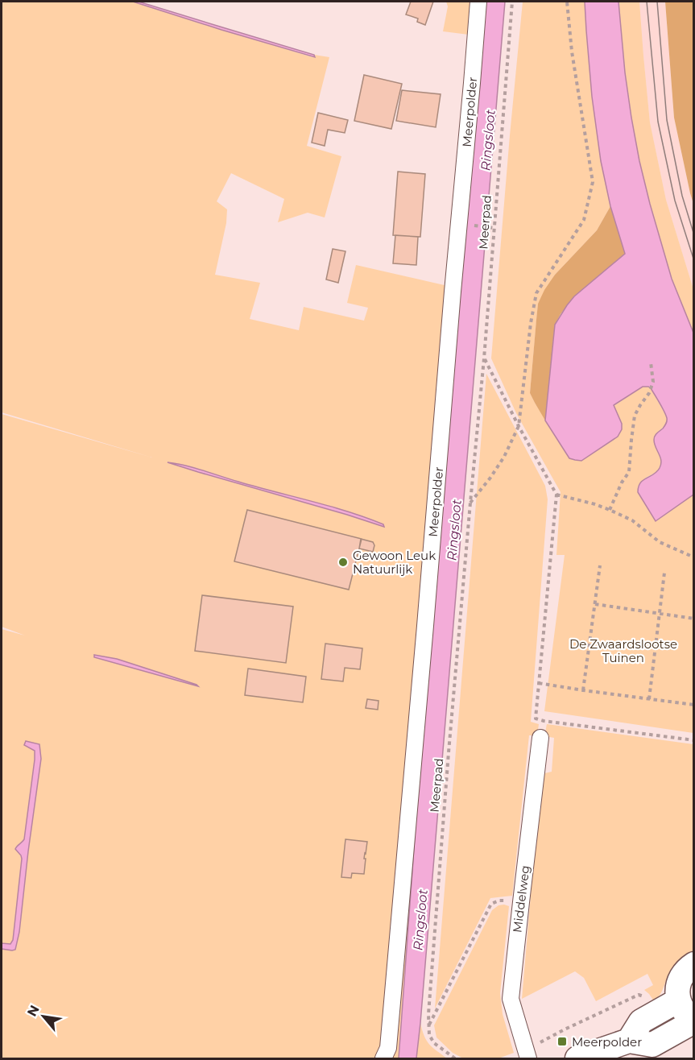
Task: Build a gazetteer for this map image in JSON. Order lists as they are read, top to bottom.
{
  "streets": {
    "street": ["Meerpolder", "Middelweg"],
    "path": ["Meerpad"]
  },
  "water": ["Ringsloot"],
  "parks": ["De Zwaardslootse Tuinen"],
  "places": {
    "other": ["Gewoon Leuk Natuurlijk"],
    "transit": ["Meerpolder"]
  },
  "north": "top left"
}
